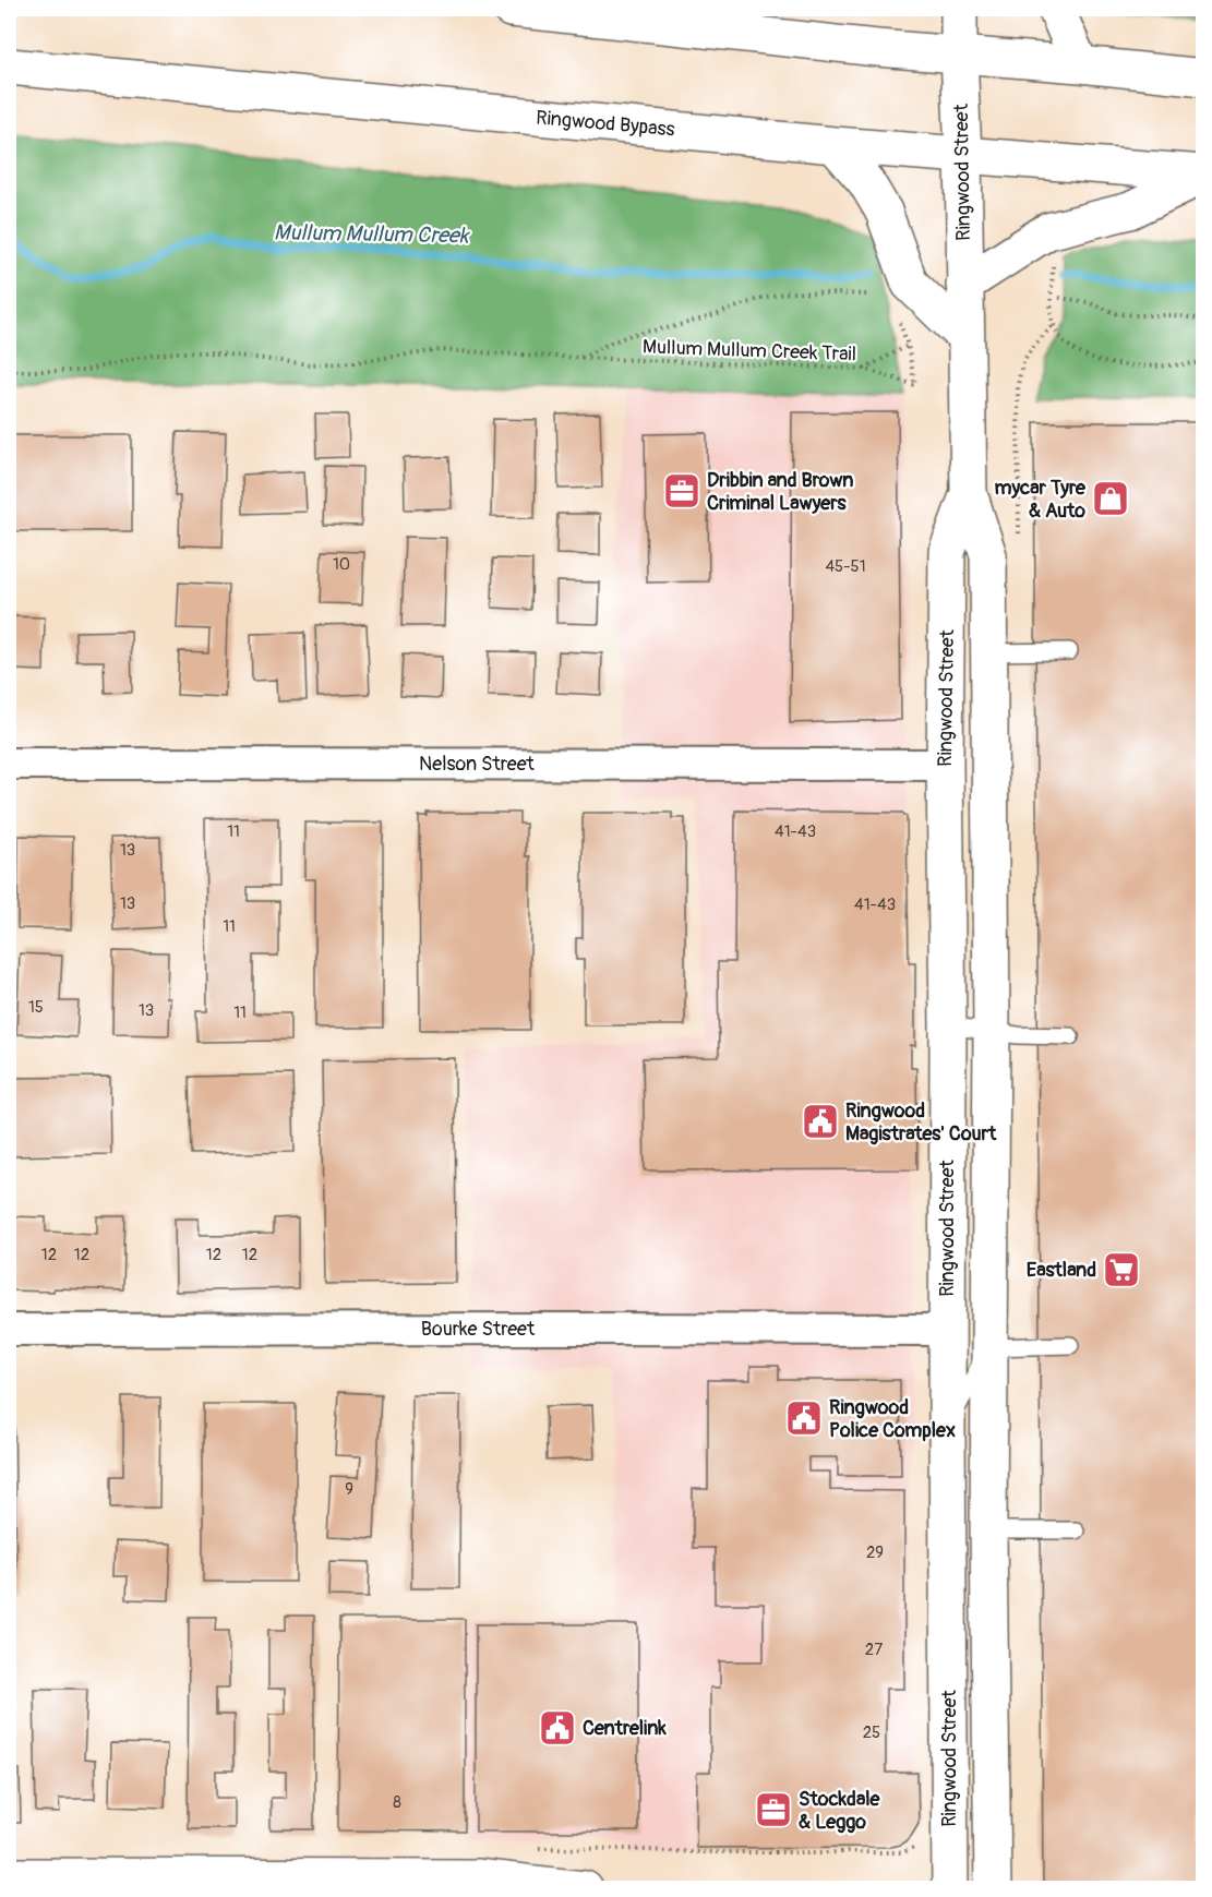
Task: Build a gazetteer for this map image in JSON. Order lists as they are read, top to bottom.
{
  "streets": {
    "main road": ["Ringwood Bypass", "Ringwood Street"],
    "street": ["Nelson Street", "Bourke Street"],
    "path": ["Mullum Mullum Creek Trail"]
  },
  "crossings": [
    ["Ringwood Bypass", "Ringwood Street"],
    ["Ringwood Street", "Nelson Street"],
    ["Ringwood Street", "Bourke Street"]
  ],
  "water": ["Mullum Mullum Creek"],
  "places": {
    "office": ["Dribbin and Brown Criminal Lawyers", "Stockdale & Leggo"],
    "shop": ["mycar Tyre & Auto"],
    "public building": ["Ringwood Magistrates' Court", "Ringwood Police Complex", "Centrelink"],
    "supermarket": ["Eastland"]
  },
  "house_numbers": [
    "10",
    "45-51",
    "11",
    "41-43",
    "13",
    "13",
    "41-43",
    "11",
    "15",
    "13",
    "11",
    "12",
    "12",
    "12",
    "12",
    "9",
    "29",
    "27",
    "25",
    "8"
  ]
}
